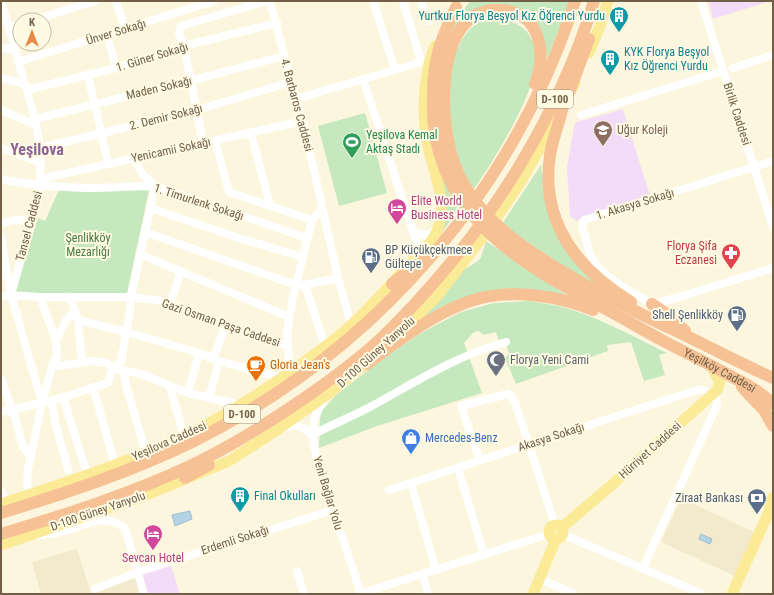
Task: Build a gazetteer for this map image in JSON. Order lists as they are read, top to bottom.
{
  "streets": {
    "highway": ["D-100", "Yeşilköy Caddesi"],
    "main road": ["D-100 Güney Yanyolu", "Yeşilova Caddesi", "Hürriyet Caddesi"],
    "street": [
      "Ünver Sokağı",
      "1. Güner Sokağı",
      "Maden Sokağı",
      "4. Barbaros Caddesi",
      "Birlik Caddesi",
      "2. Demir Sokağı",
      "Yenicamii Sokağı",
      "1. Timurlenk Sokağı",
      "1. Akasya Sokağı",
      "Tansel Caddesi",
      "Gazi Osman Paşa Caddesi",
      "Akasya Sokağı",
      "Yeni Bağlar Yolu",
      "Erdemli Sokağı"
    ]
  },
  "crossings": [
    ["Ünver Sokağı", "Tansel Caddesi"],
    ["1. Güner Sokağı", "4. Barbaros Caddesi"],
    ["1. Güner Sokağı", "Tansel Caddesi"],
    ["Maden Sokağı", "4. Barbaros Caddesi"],
    ["Maden Sokağı", "Tansel Caddesi"],
    ["D-100", "D-100 Güney Yanyolu"],
    ["D-100", "Yeşilova Caddesi"],
    ["4. Barbaros Caddesi", "2. Demir Sokağı"],
    ["4. Barbaros Caddesi", "Yenicamii Sokağı"],
    ["4. Barbaros Caddesi", "Yeşilova Caddesi"],
    ["Birlik Caddesi", "1. Akasya Sokağı"],
    ["2. Demir Sokağı", "Tansel Caddesi"],
    ["Yenicamii Sokağı", "1. Timurlenk Sokağı"],
    ["Yenicamii Sokağı", "Tansel Caddesi"],
    ["1. Timurlenk Sokağı", "Tansel Caddesi"],
    ["Tansel Caddesi", "Gazi Osman Paşa Caddesi"],
    ["D-100 Güney Yanyolu", "Yeni Bağlar Yolu"],
    ["Akasya Sokağı", "Hürriyet Caddesi"],
    ["Yeni Bağlar Yolu", "Erdemli Sokağı"]
  ],
  "districts": ["Yeşilova"],
  "parks": ["Şenlikköy Mezarlığı"],
  "places": {
    "building": ["Yurtkur Florya Beşyol Kız Öğrenci Yurdu", "KYK Florya Beşyol Kız Öğrenci Yurdu", "Final Okulları"],
    "school or university": ["Uğur Koleji"],
    "sports": ["Yeşilova Kemal Aktaş Stadı"],
    "hotel": ["Elite World Business Hotel", "Sevcan Hotel"],
    "pharmacy": ["Florya Şifa Eczanesi"],
    "fuel station": ["BP Küçükçekmece Gültepe", "Shell Şenlikköy"],
    "mosque": ["Florya Yeni Cami"],
    "cafe": ["Gloria Jean's"],
    "shop": ["Mercedes-Benz"],
    "bank": ["Ziraat Bankası"]
  },
  "north": "top"
}
